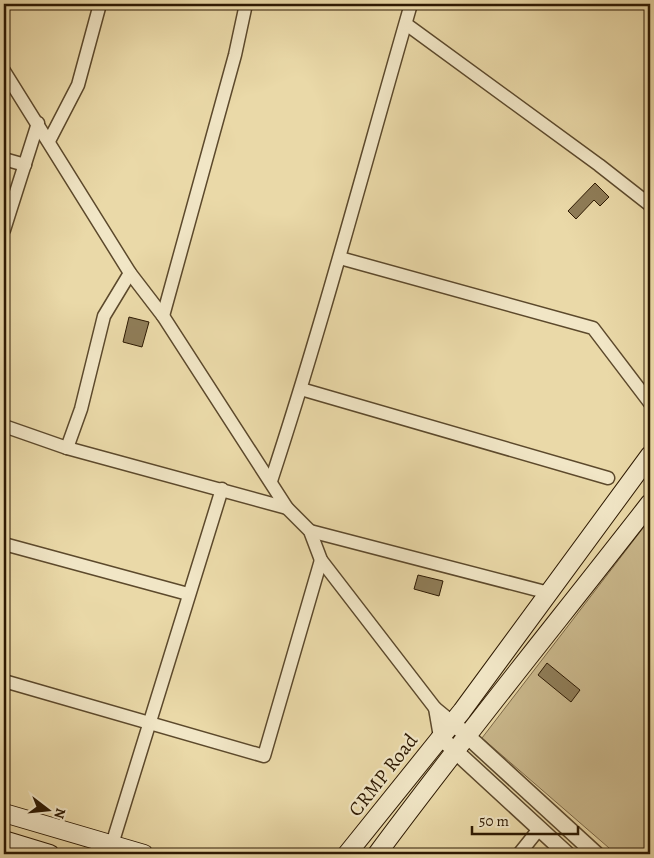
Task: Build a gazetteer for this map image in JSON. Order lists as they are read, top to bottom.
{
  "streets": {
    "main road": ["CRMP Road"]
  },
  "scale_bar": "50 m",
  "north": "right"
}
